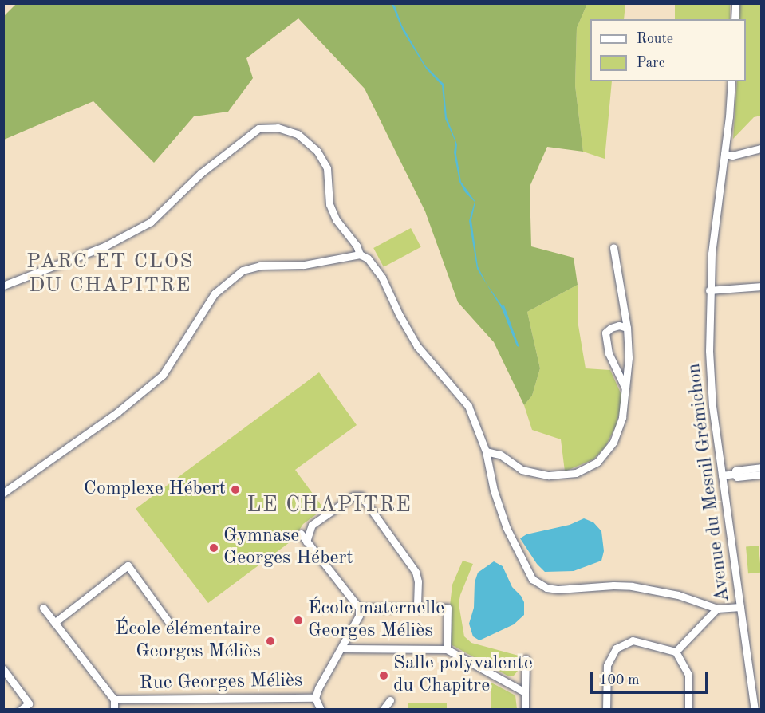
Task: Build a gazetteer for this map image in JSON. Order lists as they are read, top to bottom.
{
  "streets": {
    "street": ["Avenue du Mesnil Grémichon", "Rue Georges Méliès"]
  },
  "districts": ["PARC ET CLOS DU CHAPITRE", "LE CHAPITRE"],
  "places": [
    "Complexe Hébert",
    "Gymnase Georges Hébert",
    "École maternelle Georges Méliès",
    "École élémentaire Georges Méliès",
    "Salle polyvalente du Chapitre"
  ],
  "legend": ["Route", "Parc"],
  "scale_bar": "100 m"
}
